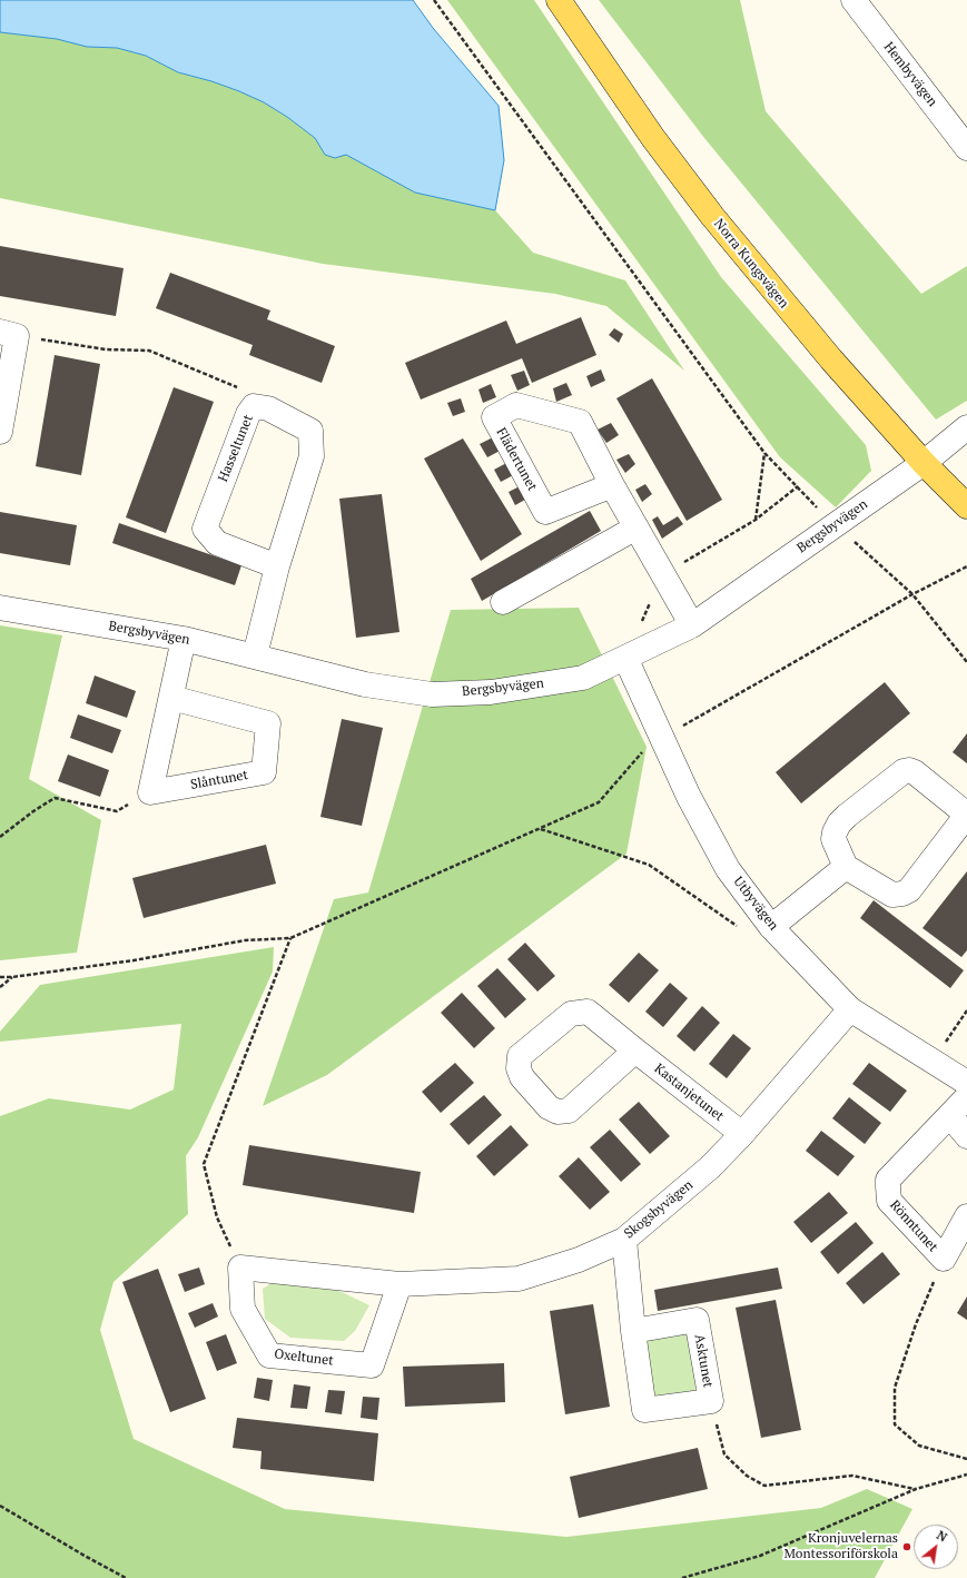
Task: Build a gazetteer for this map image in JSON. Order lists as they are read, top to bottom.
{
  "streets": {
    "main road": ["Norra Kungsvägen"],
    "street": [
      "Hembyvägen",
      "Hasseltunet",
      "Flädertunet",
      "Bergsbyvägen",
      "Slåntunet",
      "Utbyvägen",
      "Kastanjetunet",
      "Skogsbyvägen",
      "Rönntunet",
      "Oxeltunet",
      "Asktunet"
    ]
  },
  "crossings": [
    ["Norra Kungsvägen", "Bergsbyvägen"],
    ["Hasseltunet", "Bergsbyvägen"],
    ["Flädertunet", "Bergsbyvägen"],
    ["Bergsbyvägen", "Utbyvägen"],
    ["Utbyvägen", "Skogsbyvägen"],
    ["Kastanjetunet", "Skogsbyvägen"],
    ["Skogsbyvägen", "Oxeltunet"],
    ["Skogsbyvägen", "Asktunet"]
  ],
  "places": ["Kronjuvelernas Montessoriförskola"],
  "north": "top right"
}
